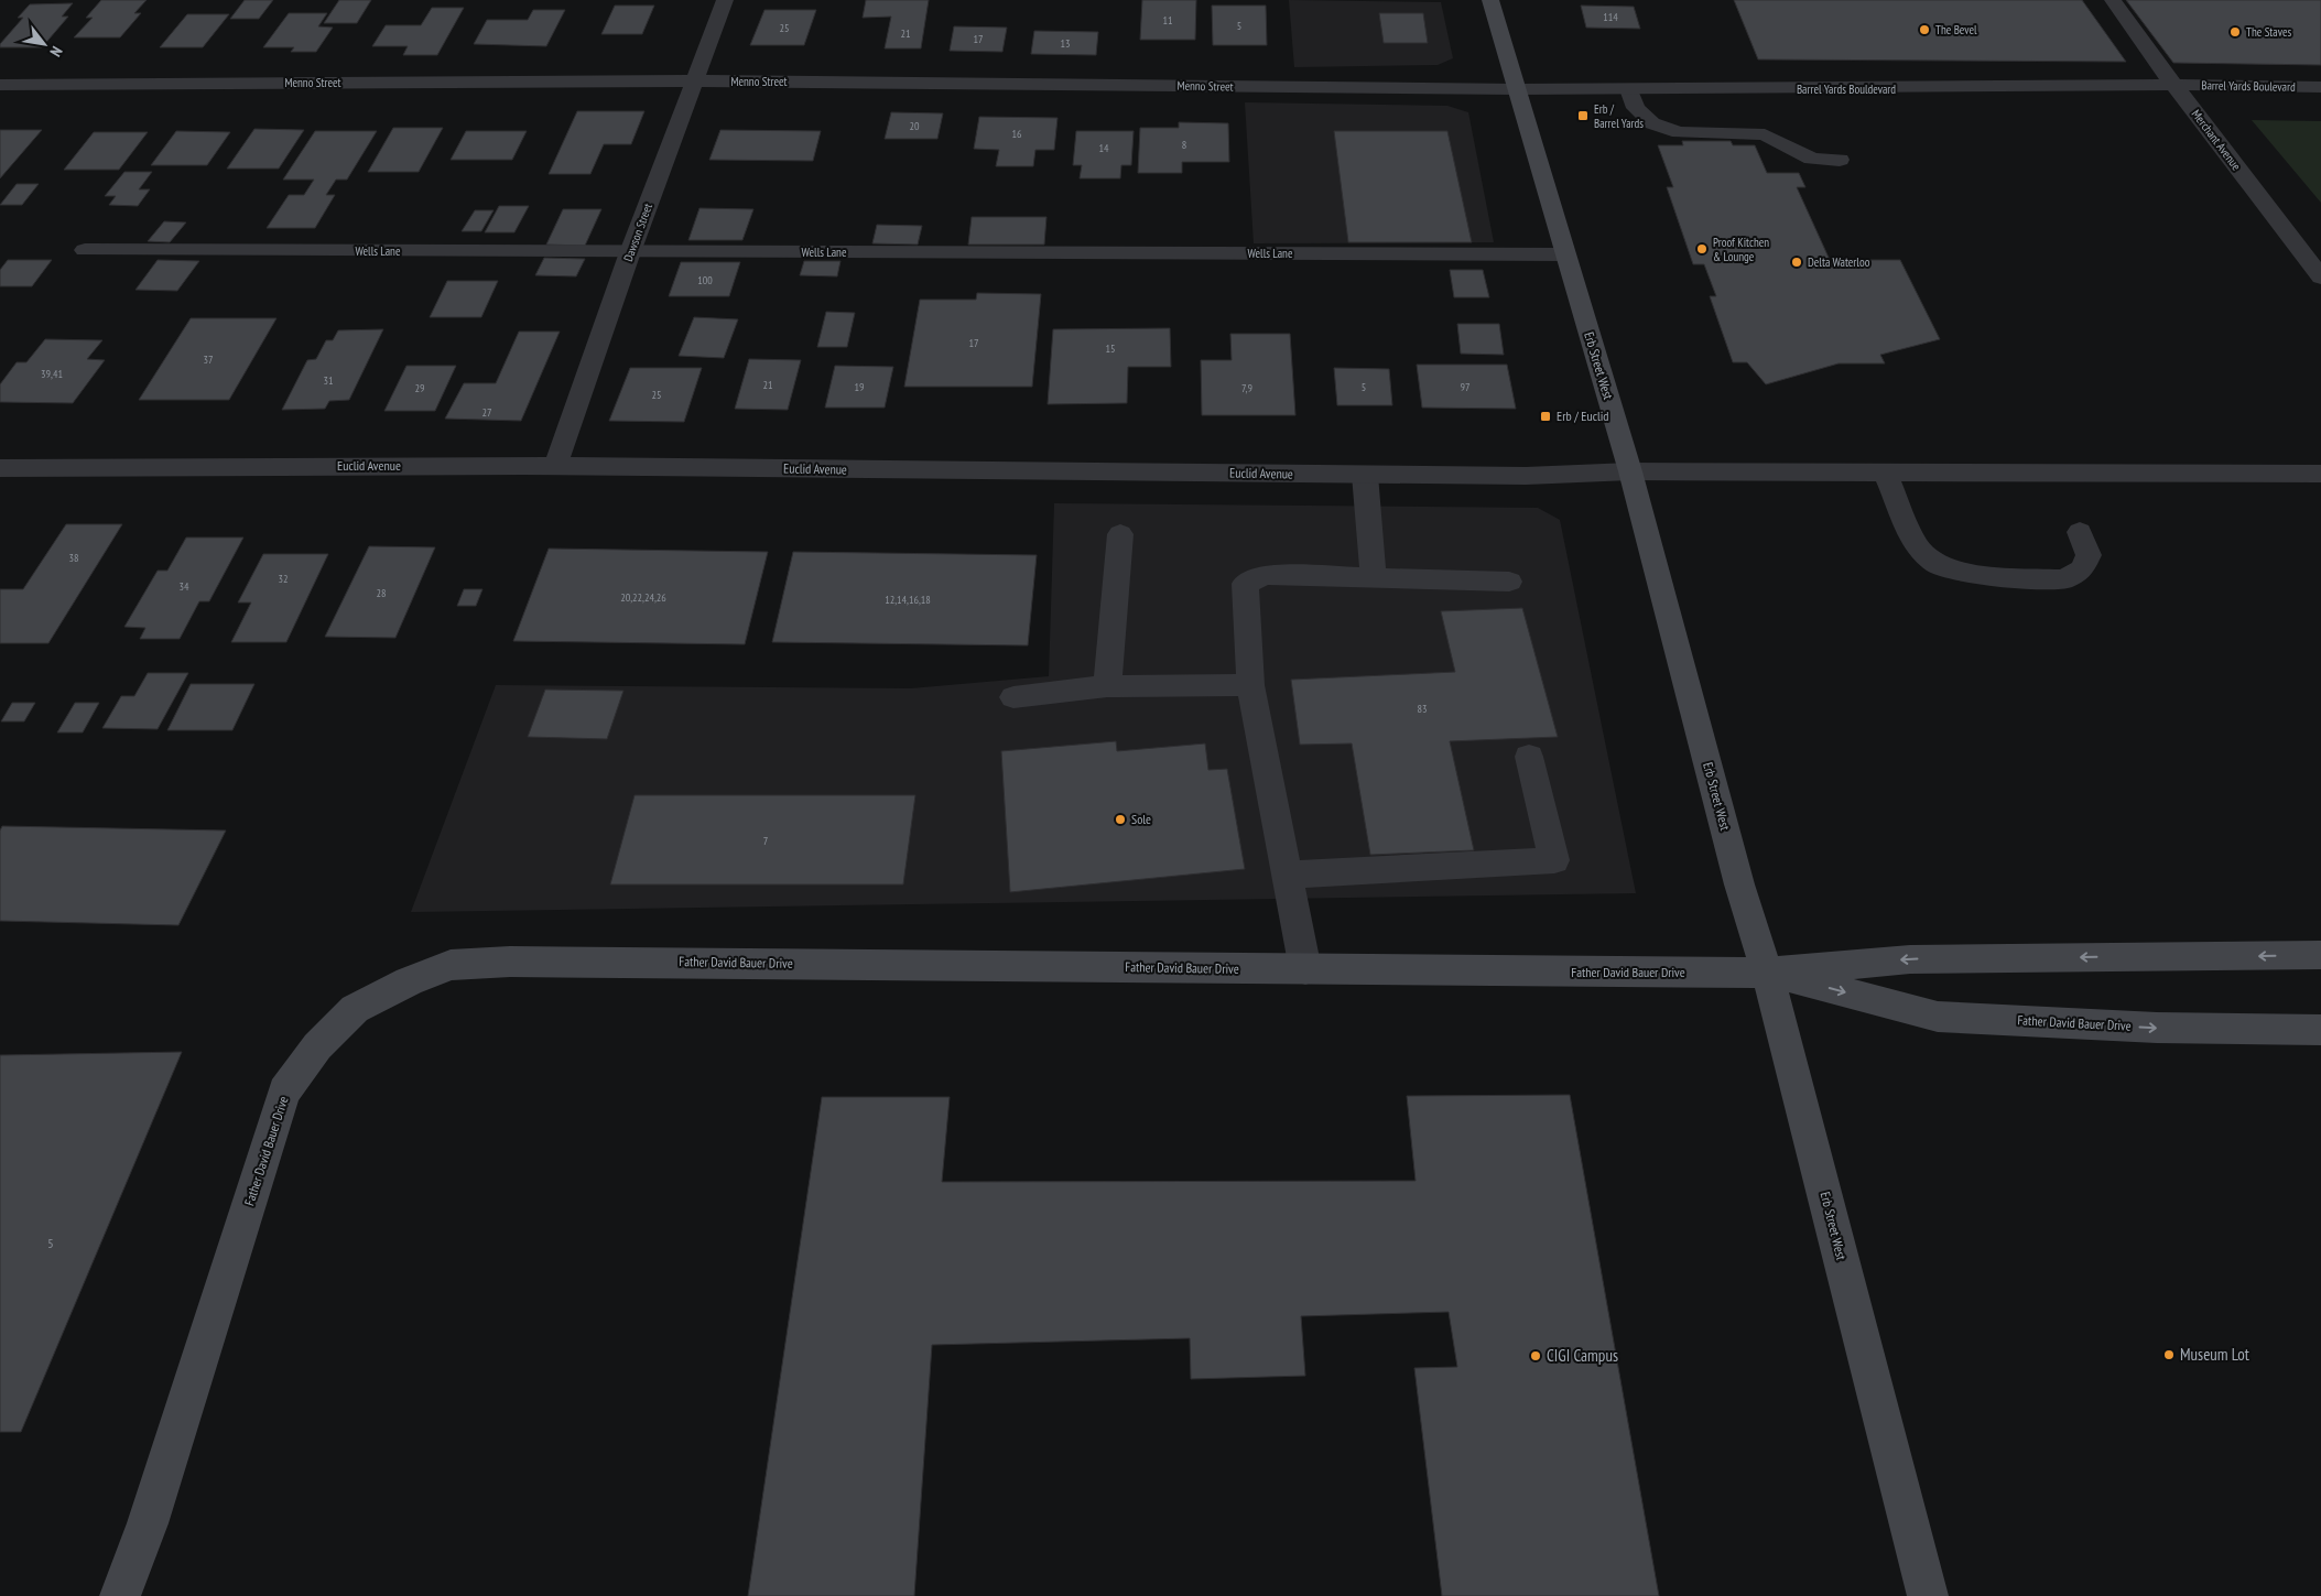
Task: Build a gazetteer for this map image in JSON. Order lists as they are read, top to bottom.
{
  "streets": {
    "street": [
      "Menno Street",
      "Barrel Yards Boulevard",
      "Barrel Yards Bouldevard",
      "Merchant Avenue",
      "Dawson Street",
      "Wells Lane",
      "Erb Street West",
      "Euclid Avenue",
      "Father David Bauer Drive"
    ]
  },
  "crossings": [
    ["Menno Street", "Barrel Yards Bouldevard"],
    ["Menno Street", "Dawson Street"],
    ["Menno Street", "Erb Street West"],
    ["Barrel Yards Boulevard", "Barrel Yards Bouldevard"],
    ["Barrel Yards Boulevard", "Merchant Avenue"],
    ["Barrel Yards Bouldevard", "Merchant Avenue"],
    ["Barrel Yards Bouldevard", "Erb Street West"],
    ["Dawson Street", "Wells Lane"],
    ["Dawson Street", "Euclid Avenue"],
    ["Wells Lane", "Erb Street West"],
    ["Erb Street West", "Euclid Avenue"],
    ["Erb Street West", "Father David Bauer Drive"]
  ],
  "places": {
    "other": [
      "The Bevel",
      "The Staves",
      "Proof Kitchen & Lounge",
      "Delta Waterloo",
      "Sole",
      "Museum Lot",
      "CIGI Campus"
    ],
    "transit": ["Erb / Barrel Yards", "Erb / Euclid"]
  },
  "house_numbers": [
    "114",
    "11",
    "5",
    "25",
    "21",
    "17",
    "13",
    "20",
    "16",
    "8",
    "14",
    "100",
    "17",
    "15",
    "37",
    "39,41",
    "31",
    "21",
    "19",
    "5",
    "97",
    "29",
    "7,9",
    "25",
    "27",
    "38",
    "32",
    "34",
    "28",
    "20,22,24,26",
    "12,14,16,18",
    "83",
    "7",
    "5"
  ],
  "north": "bottom right"
}
